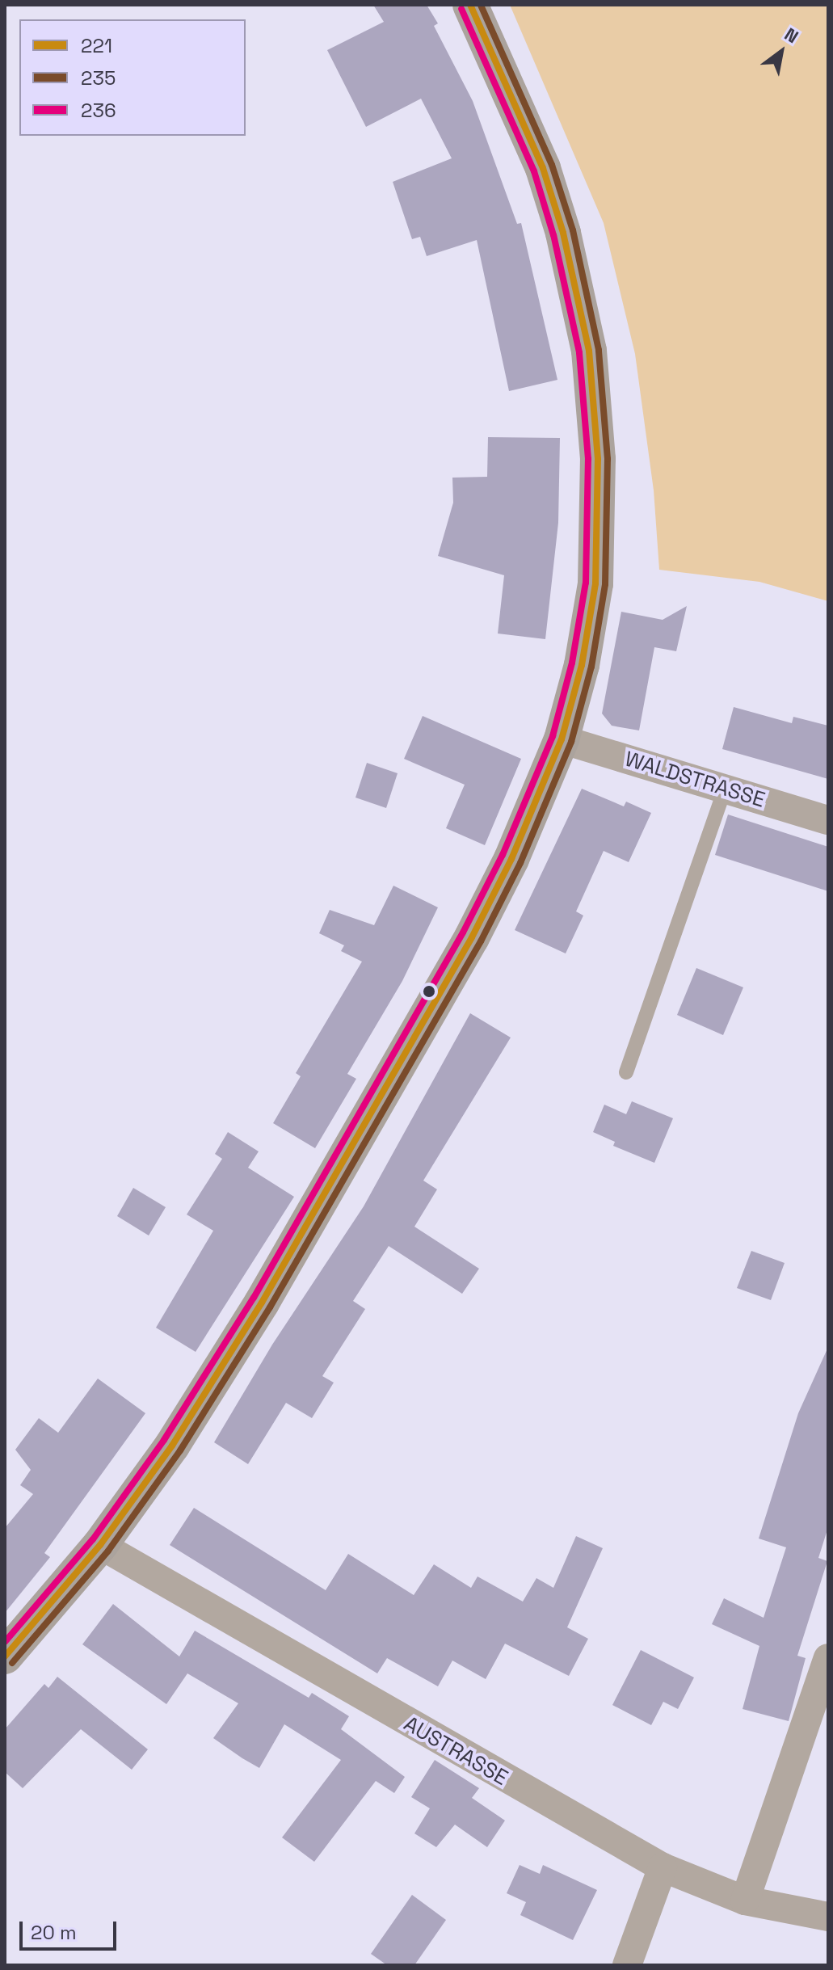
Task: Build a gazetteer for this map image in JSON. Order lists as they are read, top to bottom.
{
  "streets": {
    "street": ["WALDSTRASSE", "AUSTRASSE"]
  },
  "lines": ["transit line 221", "transit line 235", "transit line 236"],
  "legend": ["221", "235", "236"],
  "scale_bar": "20 m",
  "north": "top right"
}
